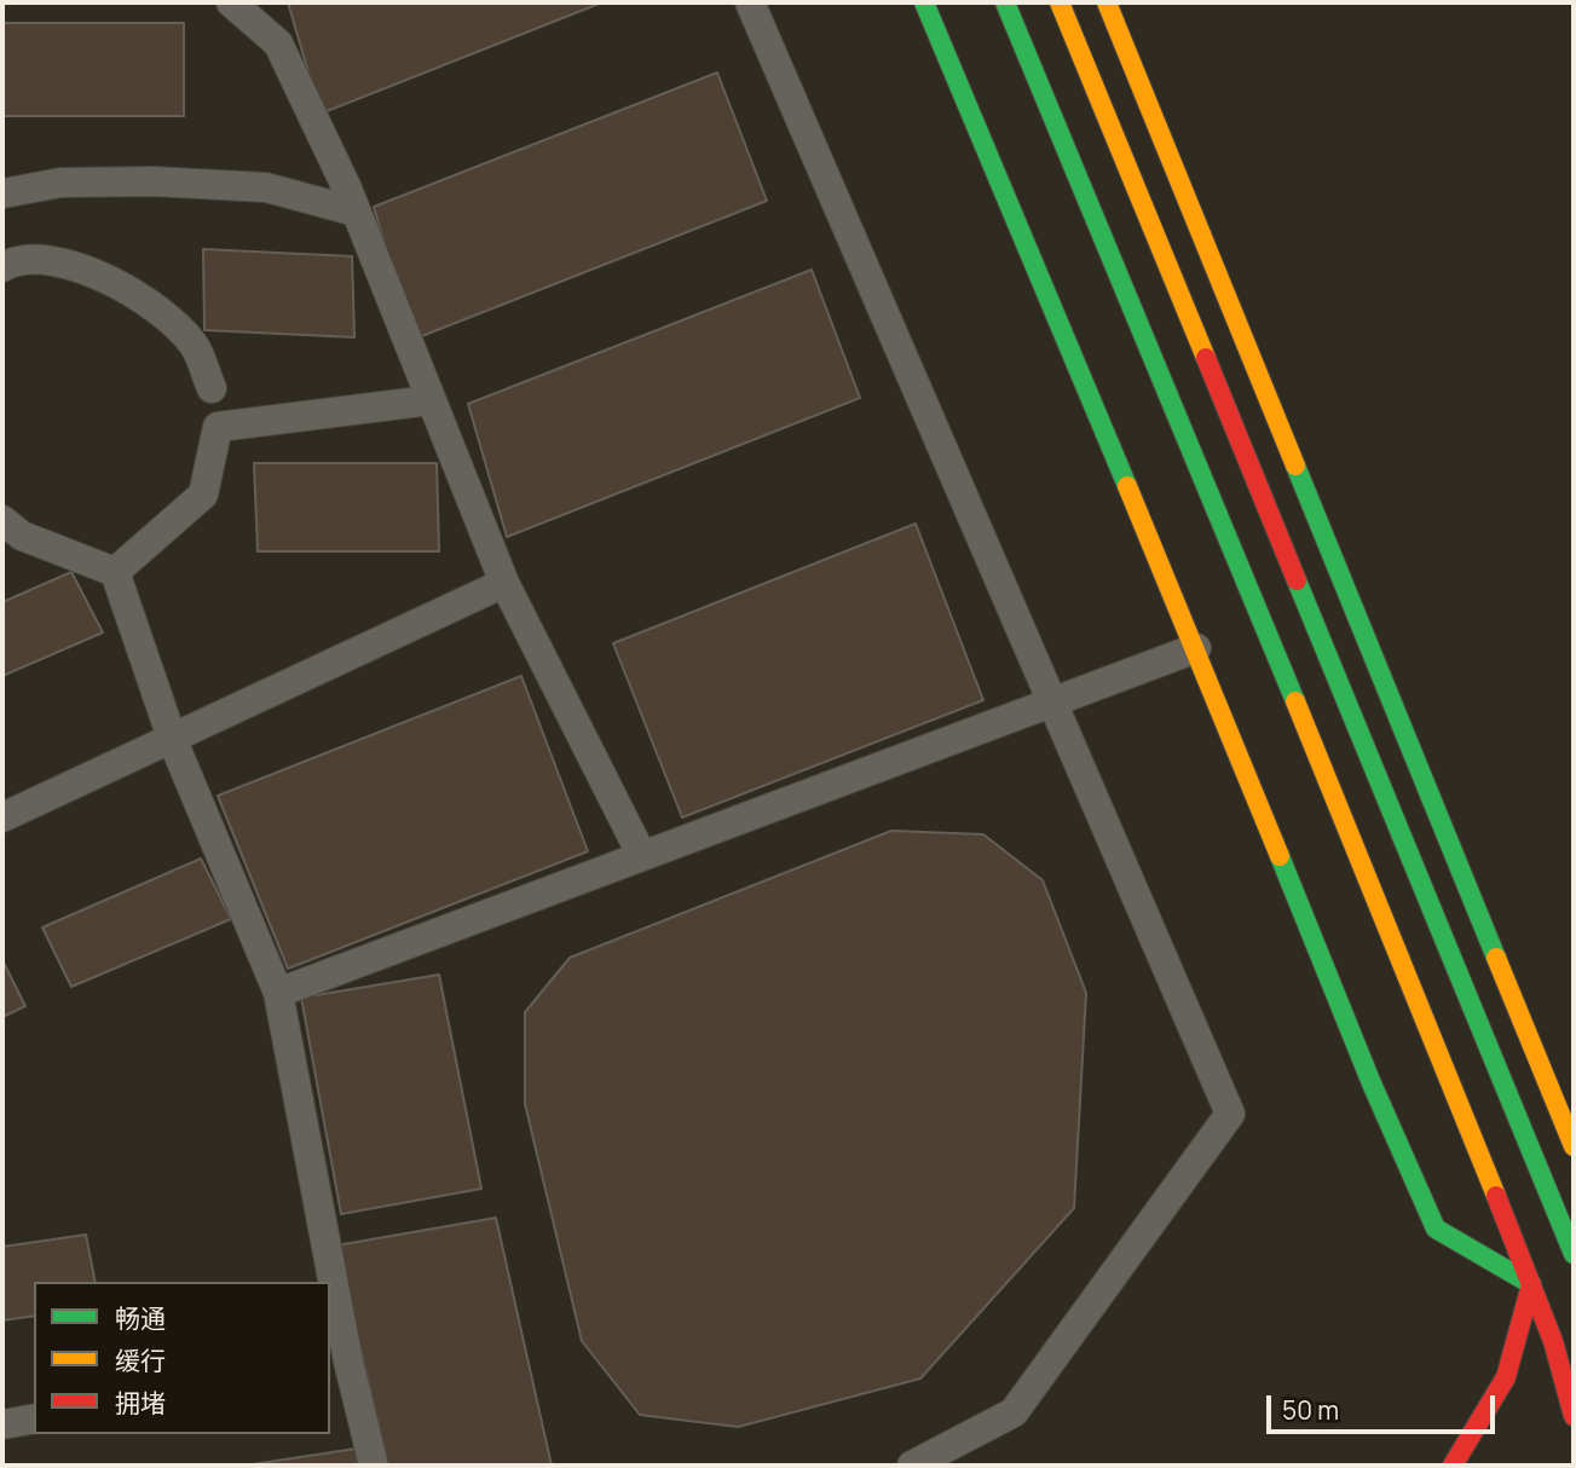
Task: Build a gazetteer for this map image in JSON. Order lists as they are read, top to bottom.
{
  "legend": ["畅通", "缓行", "拥堵"],
  "scale_bar": "50 m"
}
